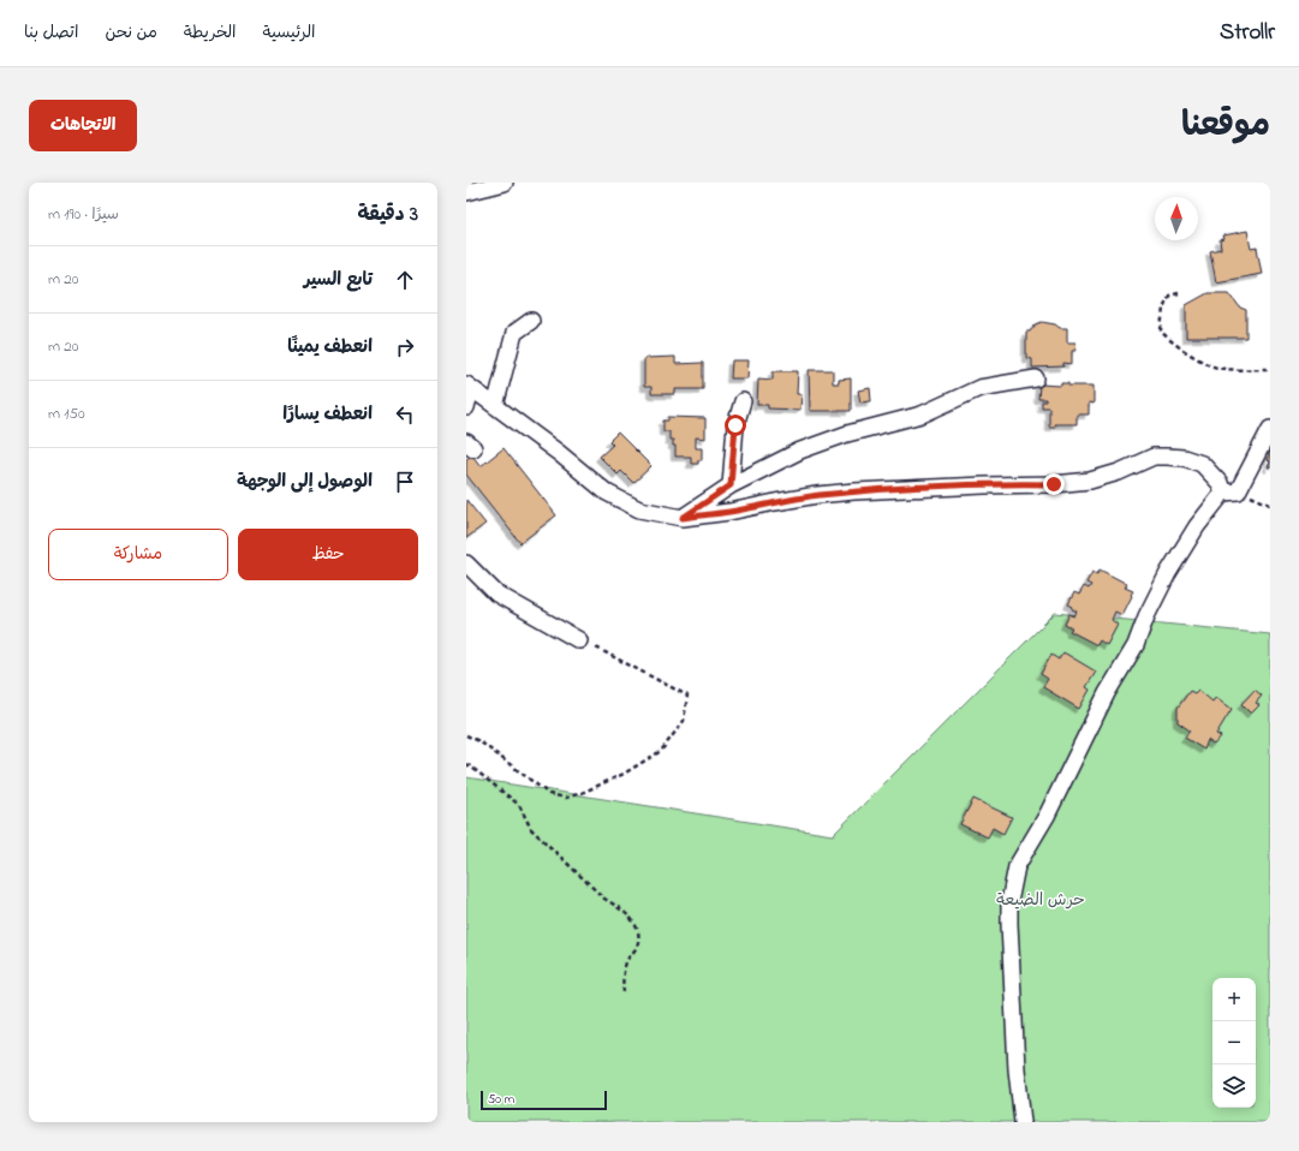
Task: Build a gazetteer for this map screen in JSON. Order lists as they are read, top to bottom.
{
  "parks": ["حرش الضيعة"],
  "scale_bar": "50 m",
  "north": "top",
  "page": {
    "header": "Strollr",
    "nav": [
      "الرئيسية",
      "الخريطة",
      "من نحن",
      "اتصل بنا"
    ],
    "title": "موقعنا",
    "buttons": [
      "الاتجاهات",
      ["حفظ", "مشاركة"]
    ],
    "heading": ["3 دقيقة", "سيرًا · 190 m"],
    "list": [
      ["تابع السير", "20 m"],
      ["انعطف يمينًا", "20 m"],
      ["انعطف يسارًا", "150 m"],
      "الوصول إلى الوجهة"
    ],
    "map_buttons": ["+", "−"],
    "scale": "50 m"
  }
}
